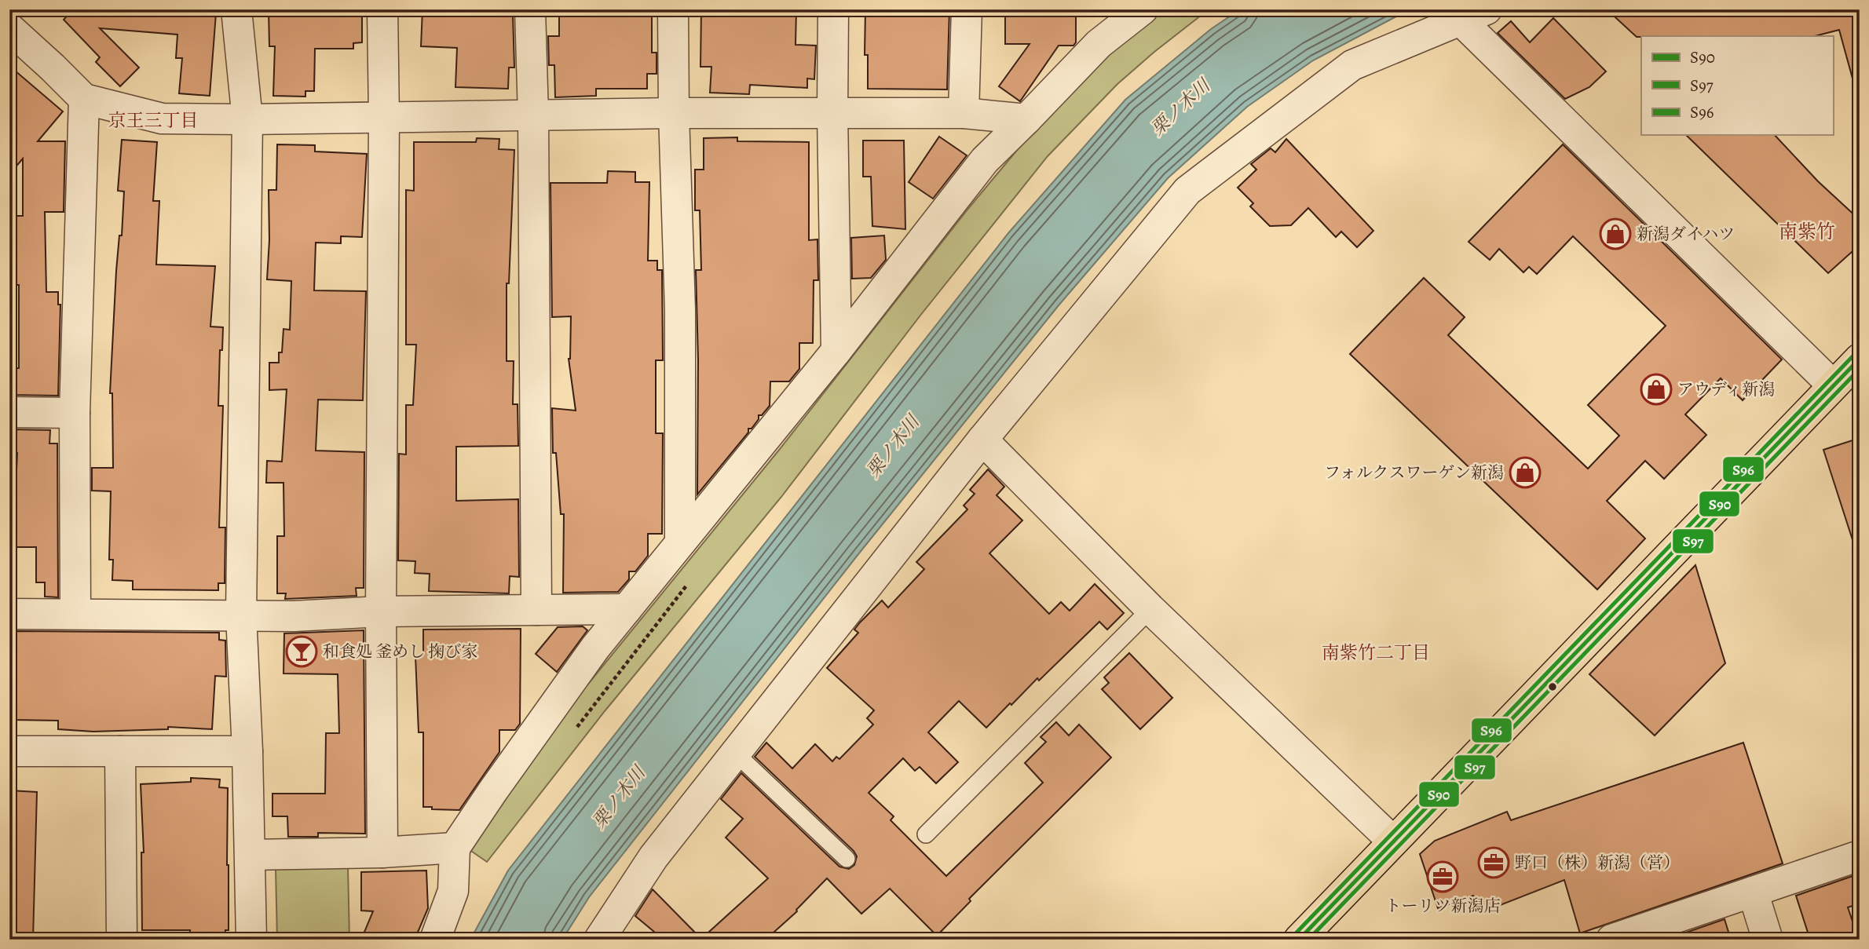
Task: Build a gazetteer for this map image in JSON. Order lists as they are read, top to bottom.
{
  "districts": ["京王三丁目", "南紫竹", "南紫竹二丁目"],
  "water": ["栗ノ木川"],
  "places": {
    "shop": ["新潟ダイハツ", "アウディ新潟", "フォルクスワーゲン新潟"],
    "bar": ["和食処 釜めし 掬び家"],
    "office": ["野口（株）新潟（営）", "トーリツ新潟店"]
  },
  "lines": ["transit line S96", "transit line S90", "transit line S97"],
  "legend": ["S90", "S97", "S96"]
}
